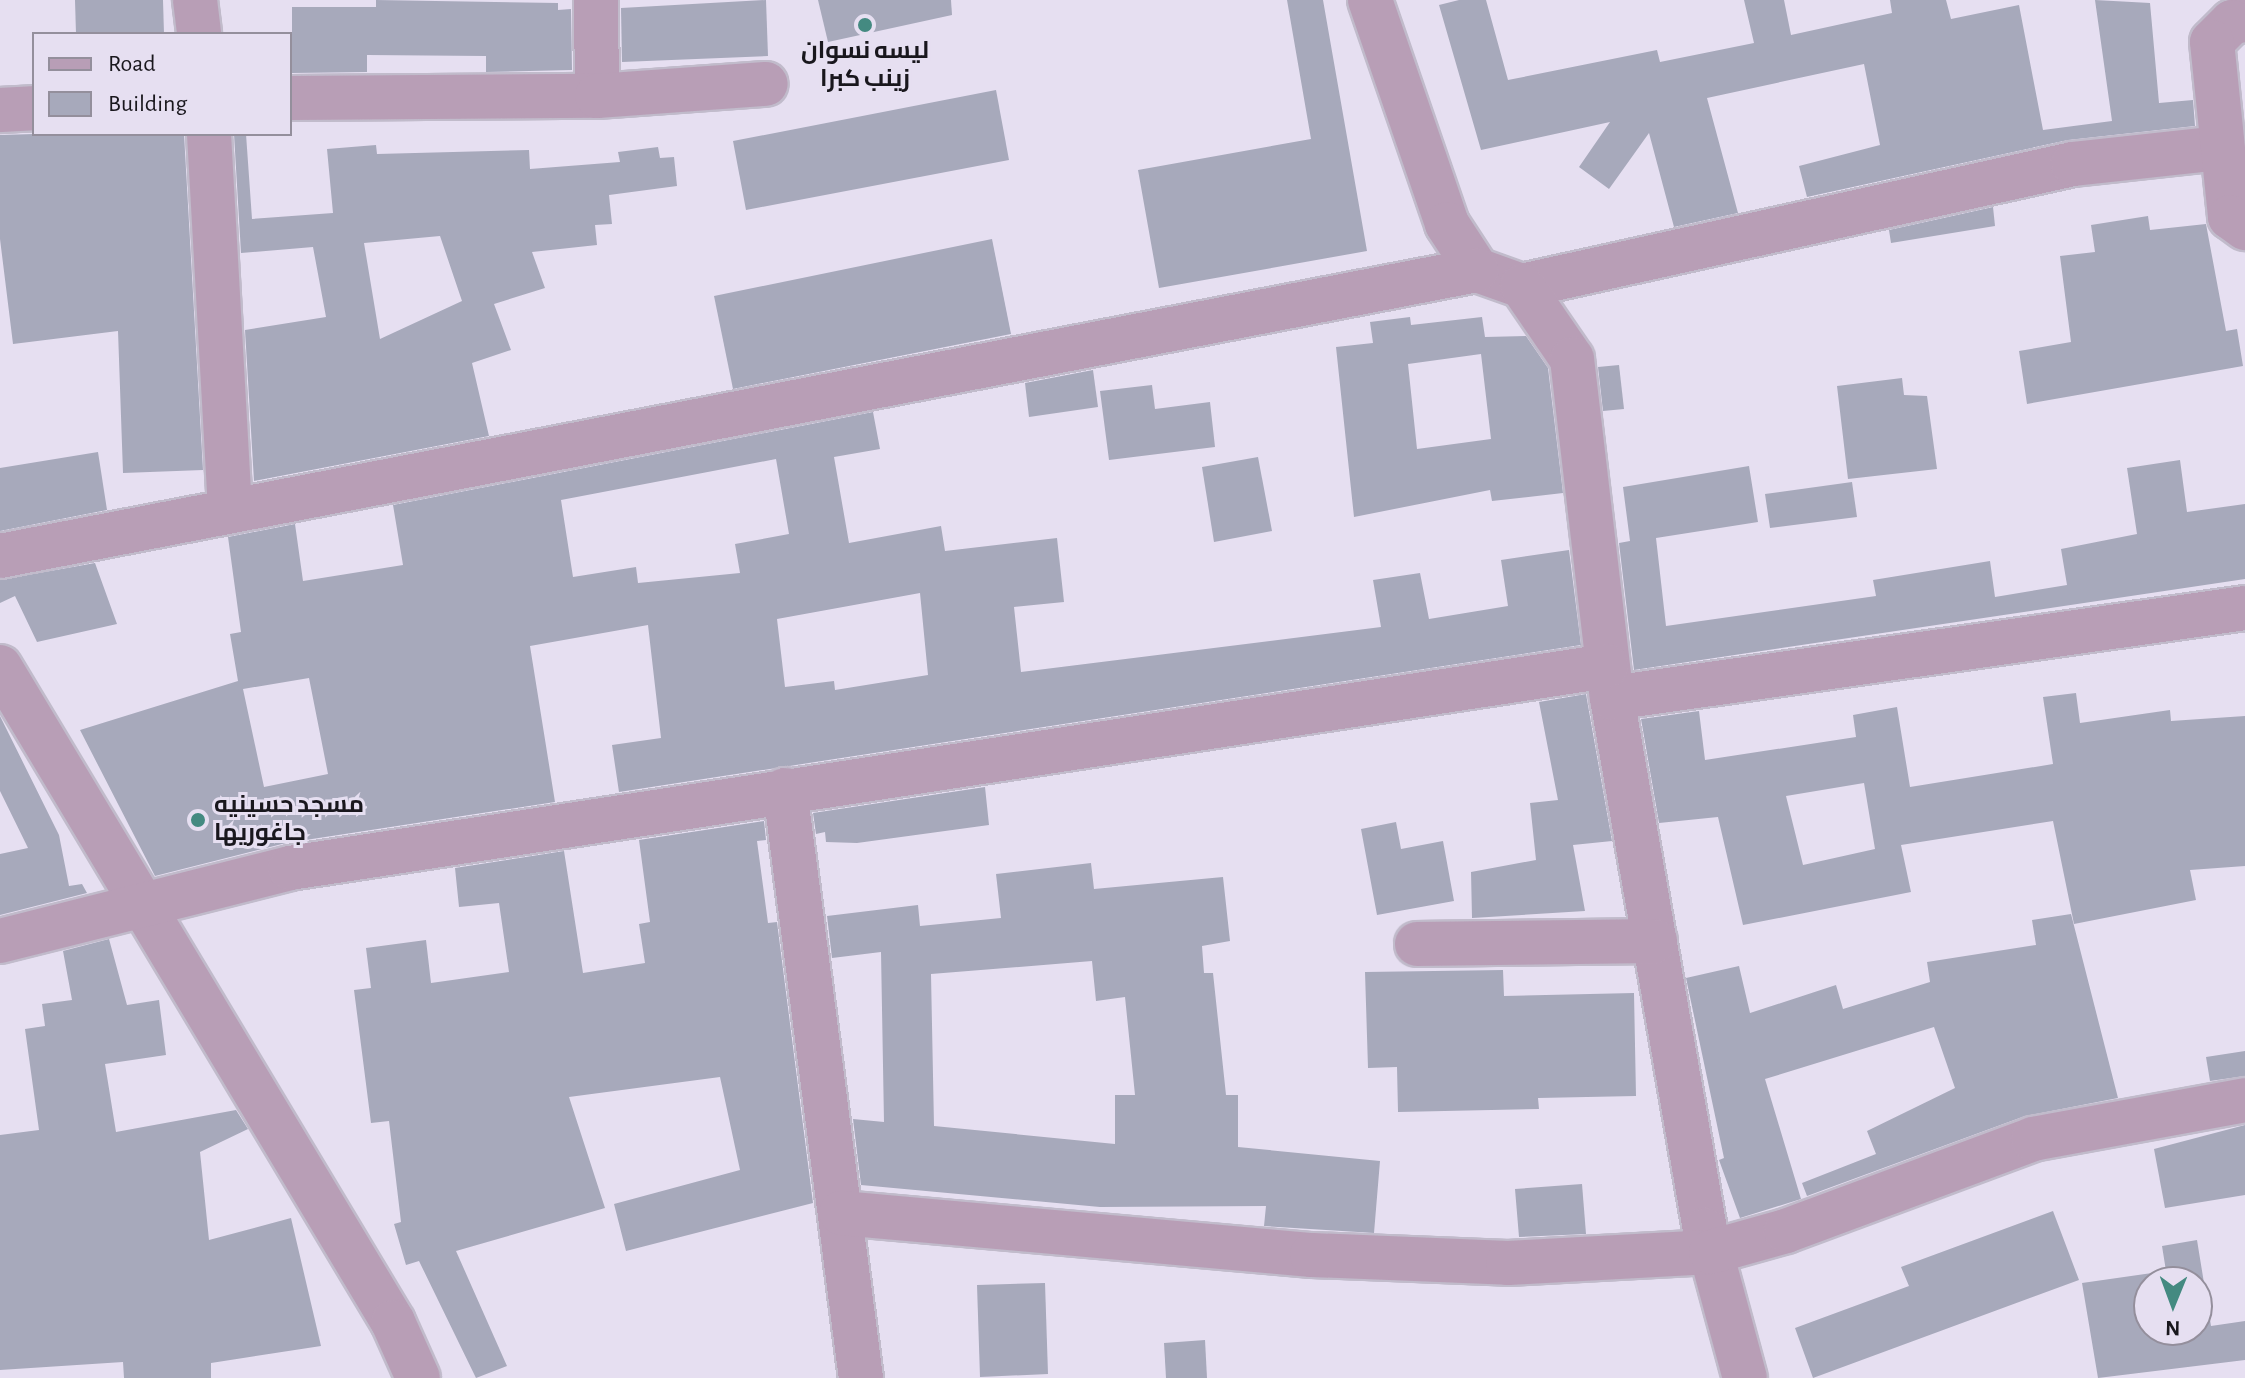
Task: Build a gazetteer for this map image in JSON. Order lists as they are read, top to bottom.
{
  "places": ["لیسه نسوان زینب کبرا", "مسجد حسینیه جاغوریها"],
  "legend": ["Road", "Building"],
  "north": "bottom"
}
